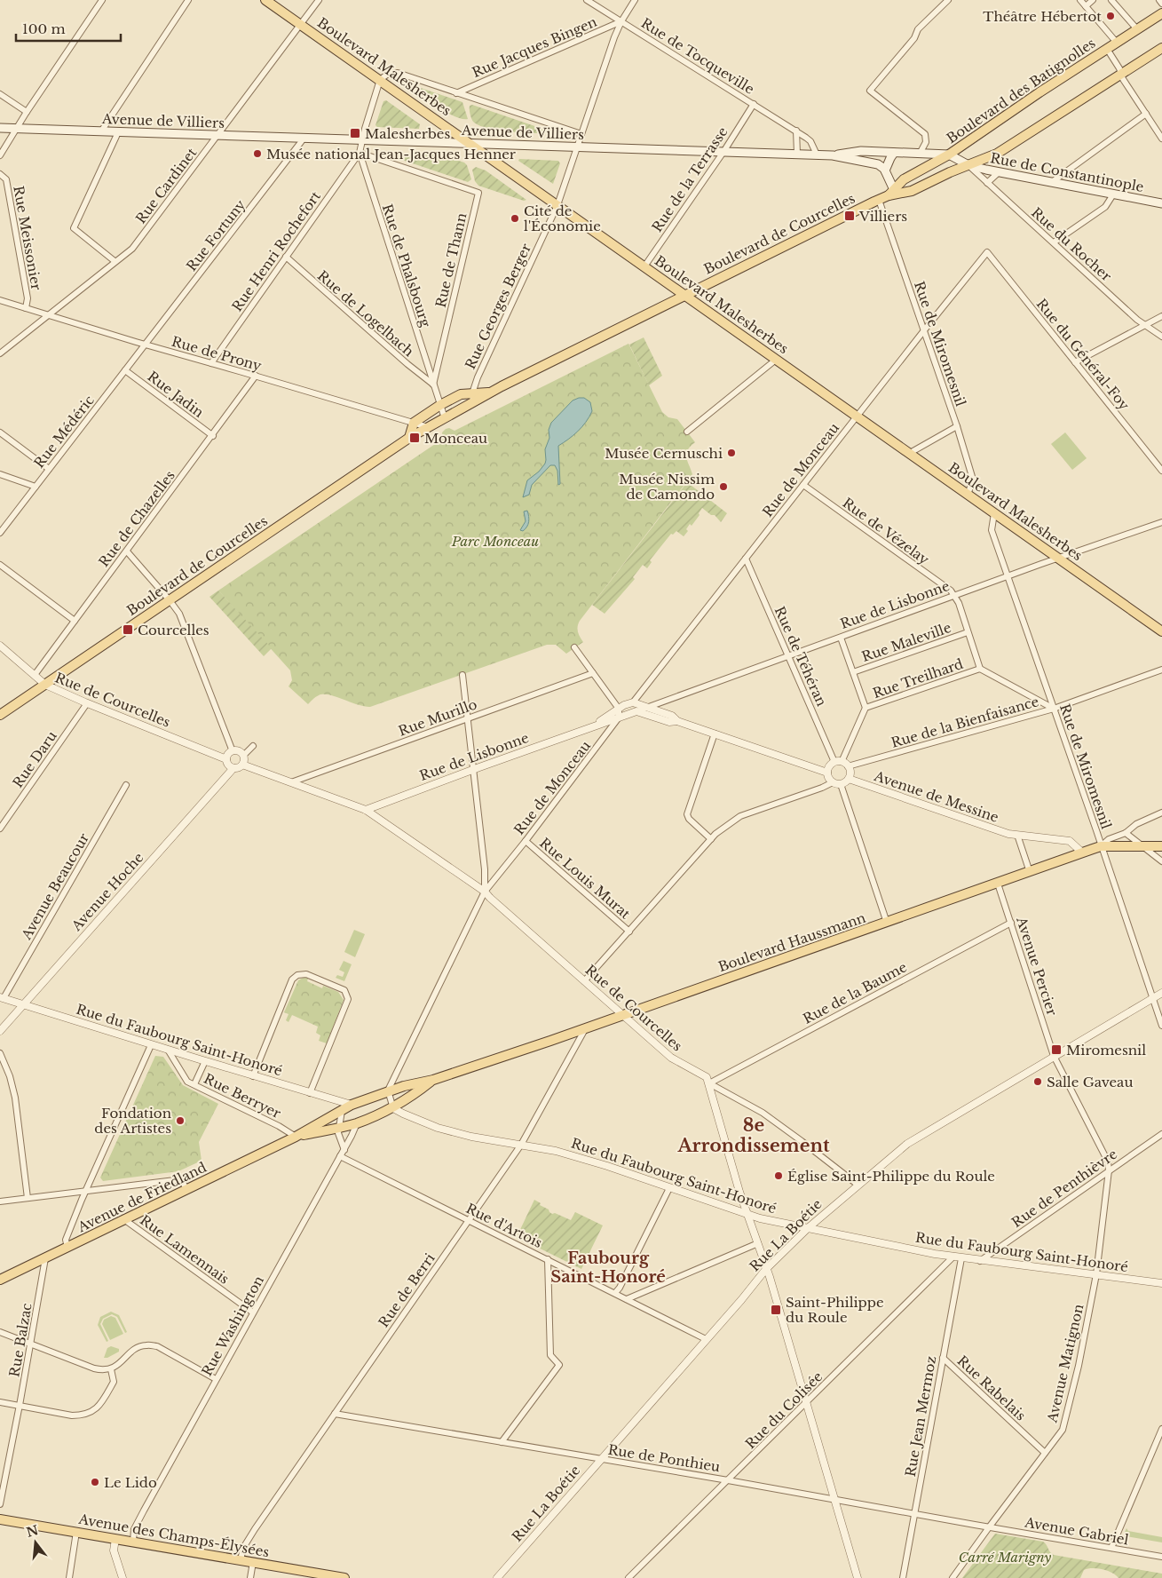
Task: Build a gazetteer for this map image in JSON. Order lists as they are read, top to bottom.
{
  "streets": {
    "main road": [
      "Boulevard Malesherbes",
      "Boulevard des Batignolles",
      "Avenue de Villiers",
      "Rue de Constantinople",
      "Boulevard de Courcelles",
      "Boulevard Haussmann",
      "Avenue de Friedland",
      "Avenue des Champs-Élysées"
    ],
    "street": [
      "Rue Jacques Bingen",
      "Rue de Tocqueville",
      "Rue de la Terrasse",
      "Rue Cardinet",
      "Rue Fortuny",
      "Rue Meissonier",
      "Rue du Rocher",
      "Rue Henri Rochefort",
      "Rue de Thann",
      "Rue de Phalsbourg",
      "Rue Georges Berger",
      "Rue de Logelbach",
      "Rue de Miromesnil",
      "Rue de Prony",
      "Rue du Général-Foy",
      "Rue Jadin",
      "Rue Médéric",
      "Rue de Monceau",
      "Rue de Chazelles",
      "Rue de Vézelay",
      "Rue de Lisbonne",
      "Rue Maleville",
      "Rue de Téhéran",
      "Rue Treilhard",
      "Rue de Courcelles",
      "Rue Murillo",
      "Rue de la Bienfaisance",
      "Rue Daru",
      "Avenue de Messine",
      "Rue Louis Murat",
      "Avenue Beaucour",
      "Avenue Hoche",
      "Avenue Percier",
      "Rue de la Baume",
      "Rue du Faubourg Saint-Honoré",
      "Rue Berryer",
      "Rue de Penthièvre",
      "Rue d'Artois",
      "Rue La Boétie",
      "Rue Lamennais",
      "Rue de Berri",
      "Rue Washington",
      "Rue Balzac",
      "Avenue Matignon",
      "Rue Rabelais",
      "Rue du Colisée",
      "Rue Jean Mermoz",
      "Rue de Ponthieu",
      "Avenue Gabriel"
    ]
  },
  "crossings": [
    ["Rue Jacques Bingen", "Rue de Tocqueville"],
    ["Rue Jacques Bingen", "Rue Georges Berger"],
    ["Rue de Tocqueville", "Avenue de Villiers"],
    ["Rue de Tocqueville", "Rue de la Terrasse"],
    ["Rue de Tocqueville", "Rue Georges Berger"],
    ["Boulevard Malesherbes", "Avenue de Villiers"],
    ["Boulevard Malesherbes", "Rue de la Terrasse"],
    ["Boulevard Malesherbes", "Rue Cardinet"],
    ["Boulevard Malesherbes", "Boulevard de Courcelles"],
    ["Boulevard Malesherbes", "Rue Georges Berger"],
    ["Boulevard Malesherbes", "Rue de Miromesnil"],
    ["Boulevard Malesherbes", "Rue de Monceau"],
    ["Boulevard Malesherbes", "Rue de Lisbonne"],
    ["Boulevard des Batignolles", "Avenue de Villiers"],
    ["Boulevard des Batignolles", "Rue de Constantinople"],
    ["Boulevard des Batignolles", "Boulevard de Courcelles"],
    ["Avenue de Villiers", "Rue de Constantinople"],
    ["Avenue de Villiers", "Rue de la Terrasse"],
    ["Avenue de Villiers", "Rue Cardinet"],
    ["Avenue de Villiers", "Boulevard de Courcelles"],
    ["Avenue de Villiers", "Rue Fortuny"],
    ["Avenue de Villiers", "Rue Georges Berger"],
    ["Rue de Constantinople", "Boulevard de Courcelles"],
    ["Rue de Constantinople", "Rue du Rocher"],
    ["Rue Cardinet", "Rue de Prony"],
    ["Boulevard de Courcelles", "Rue du Rocher"],
    ["Boulevard de Courcelles", "Rue de Phalsbourg"],
    ["Boulevard de Courcelles", "Rue Georges Berger"],
    ["Boulevard de Courcelles", "Rue de Miromesnil"],
    ["Boulevard de Courcelles", "Rue de Prony"],
    ["Boulevard de Courcelles", "Rue de Courcelles"],
    ["Rue Fortuny", "Rue de Prony"],
    ["Rue Fortuny", "Rue Médéric"],
    ["Rue Meissonier", "Rue de Prony"],
    ["Rue Henri Rochefort", "Rue de Thann"],
    ["Rue Henri Rochefort", "Rue de Phalsbourg"],
    ["Rue Henri Rochefort", "Rue de Logelbach"],
    ["Rue Henri Rochefort", "Rue de Prony"],
    ["Rue de Thann", "Rue de Phalsbourg"],
    ["Rue de Thann", "Rue de Logelbach"],
    ["Rue de Phalsbourg", "Rue de Logelbach"],
    ["Rue de Miromesnil", "Rue de Monceau"],
    ["Rue de Miromesnil", "Rue de Lisbonne"],
    ["Rue de Miromesnil", "Rue Treilhard"],
    ["Rue de Miromesnil", "Rue de la Bienfaisance"],
    ["Rue de Miromesnil", "Boulevard Haussmann"],
    ["Rue de Miromesnil", "Rue La Boétie"],
    ["Rue de Prony", "Rue Médéric"],
    ["Rue de Prony", "Rue de Chazelles"],
    ["Rue du Général-Foy", "Rue de Monceau"],
    ["Rue Jadin", "Rue Médéric"],
    ["Rue Jadin", "Rue de Chazelles"],
    ["Rue de Monceau", "Rue de Vézelay"],
    ["Rue de Monceau", "Rue de Lisbonne"],
    ["Rue de Monceau", "Rue de Téhéran"],
    ["Rue de Monceau", "Rue de Courcelles"],
    ["Rue de Monceau", "Rue Louis Murat"],
    ["Rue de Chazelles", "Rue de Courcelles"],
    ["Rue de Vézelay", "Rue de Lisbonne"],
    ["Rue de Lisbonne", "Rue de Téhéran"],
    ["Rue de Lisbonne", "Rue de Courcelles"],
    ["Rue de Téhéran", "Rue Treilhard"],
    ["Rue de Téhéran", "Rue de la Bienfaisance"],
    ["Rue de Téhéran", "Avenue de Messine"],
    ["Rue Treilhard", "Rue de la Bienfaisance"],
    ["Rue Treilhard", "Avenue de Messine"],
    ["Rue de Courcelles", "Rue Daru"],
    ["Rue de Courcelles", "Avenue Hoche"],
    ["Rue de Courcelles", "Boulevard Haussmann"],
    ["Rue de Courcelles", "Rue de la Baume"],
    ["Rue de Courcelles", "Rue La Boétie"],
    ["Rue de la Bienfaisance", "Avenue de Messine"],
    ["Avenue de Messine", "Boulevard Haussmann"],
    ["Avenue Beaucour", "Rue du Faubourg Saint-Honoré"],
    ["Avenue Hoche", "Rue du Faubourg Saint-Honoré"],
    ["Boulevard Haussmann", "Avenue Percier"],
    ["Boulevard Haussmann", "Rue du Faubourg Saint-Honoré"],
    ["Boulevard Haussmann", "Avenue de Friedland"],
    ["Boulevard Haussmann", "Rue de Berri"],
    ["Boulevard Haussmann", "Rue Washington"],
    ["Avenue Percier", "Rue de la Baume"],
    ["Avenue Percier", "Rue de Penthièvre"],
    ["Avenue Percier", "Rue La Boétie"],
    ["Avenue Percier", "Avenue Matignon"],
    ["Rue du Faubourg Saint-Honoré", "Rue Berryer"],
    ["Rue du Faubourg Saint-Honoré", "Rue de Penthièvre"],
    ["Rue du Faubourg Saint-Honoré", "Rue La Boétie"],
    ["Rue du Faubourg Saint-Honoré", "Rue de Berri"],
    ["Rue du Faubourg Saint-Honoré", "Avenue Matignon"],
    ["Rue du Faubourg Saint-Honoré", "Rue du Colisée"],
    ["Rue du Faubourg Saint-Honoré", "Rue Jean Mermoz"],
    ["Rue Berryer", "Avenue de Friedland"],
    ["Rue de Penthièvre", "Avenue Matignon"],
    ["Avenue de Friedland", "Rue Lamennais"],
    ["Avenue de Friedland", "Rue Balzac"],
    ["Rue d'Artois", "Rue La Boétie"],
    ["Rue d'Artois", "Rue de Berri"],
    ["Rue d'Artois", "Rue Washington"],
    ["Rue La Boétie", "Rue de Ponthieu"],
    ["Rue Lamennais", "Rue Washington"],
    ["Rue de Berri", "Rue de Ponthieu"],
    ["Rue de Berri", "Avenue des Champs-Élysées"],
    ["Rue Washington", "Avenue des Champs-Élysées"],
    ["Avenue Matignon", "Rue Rabelais"],
    ["Avenue Matignon", "Rue de Ponthieu"],
    ["Avenue Matignon", "Avenue Gabriel"],
    ["Rue Rabelais", "Rue Jean Mermoz"],
    ["Rue du Colisée", "Rue de Ponthieu"],
    ["Rue Jean Mermoz", "Rue de Ponthieu"],
    ["Rue de Ponthieu", "Avenue Gabriel"]
  ],
  "districts": ["8e Arrondissement", "Faubourg Saint-Honoré"],
  "parks": ["Parc Monceau", "Carré Marigny"],
  "places": {
    "other": [
      "Théâtre Hébertot",
      "Musée national Jean-Jacques Henner",
      "Cité de l'Économie",
      "Musée Cernuschi",
      "Musée Nissim de Camondo",
      "Salle Gaveau",
      "Fondation des Artistes",
      "Église Saint-Philippe du Roule",
      "Le Lido"
    ],
    "transit": [
      "Malesherbes",
      "Villiers",
      "Monceau",
      "Courcelles",
      "Miromesnil",
      "Saint-Philippe du Roule"
    ]
  },
  "scale_bar": "100 m",
  "north": "top"
}
